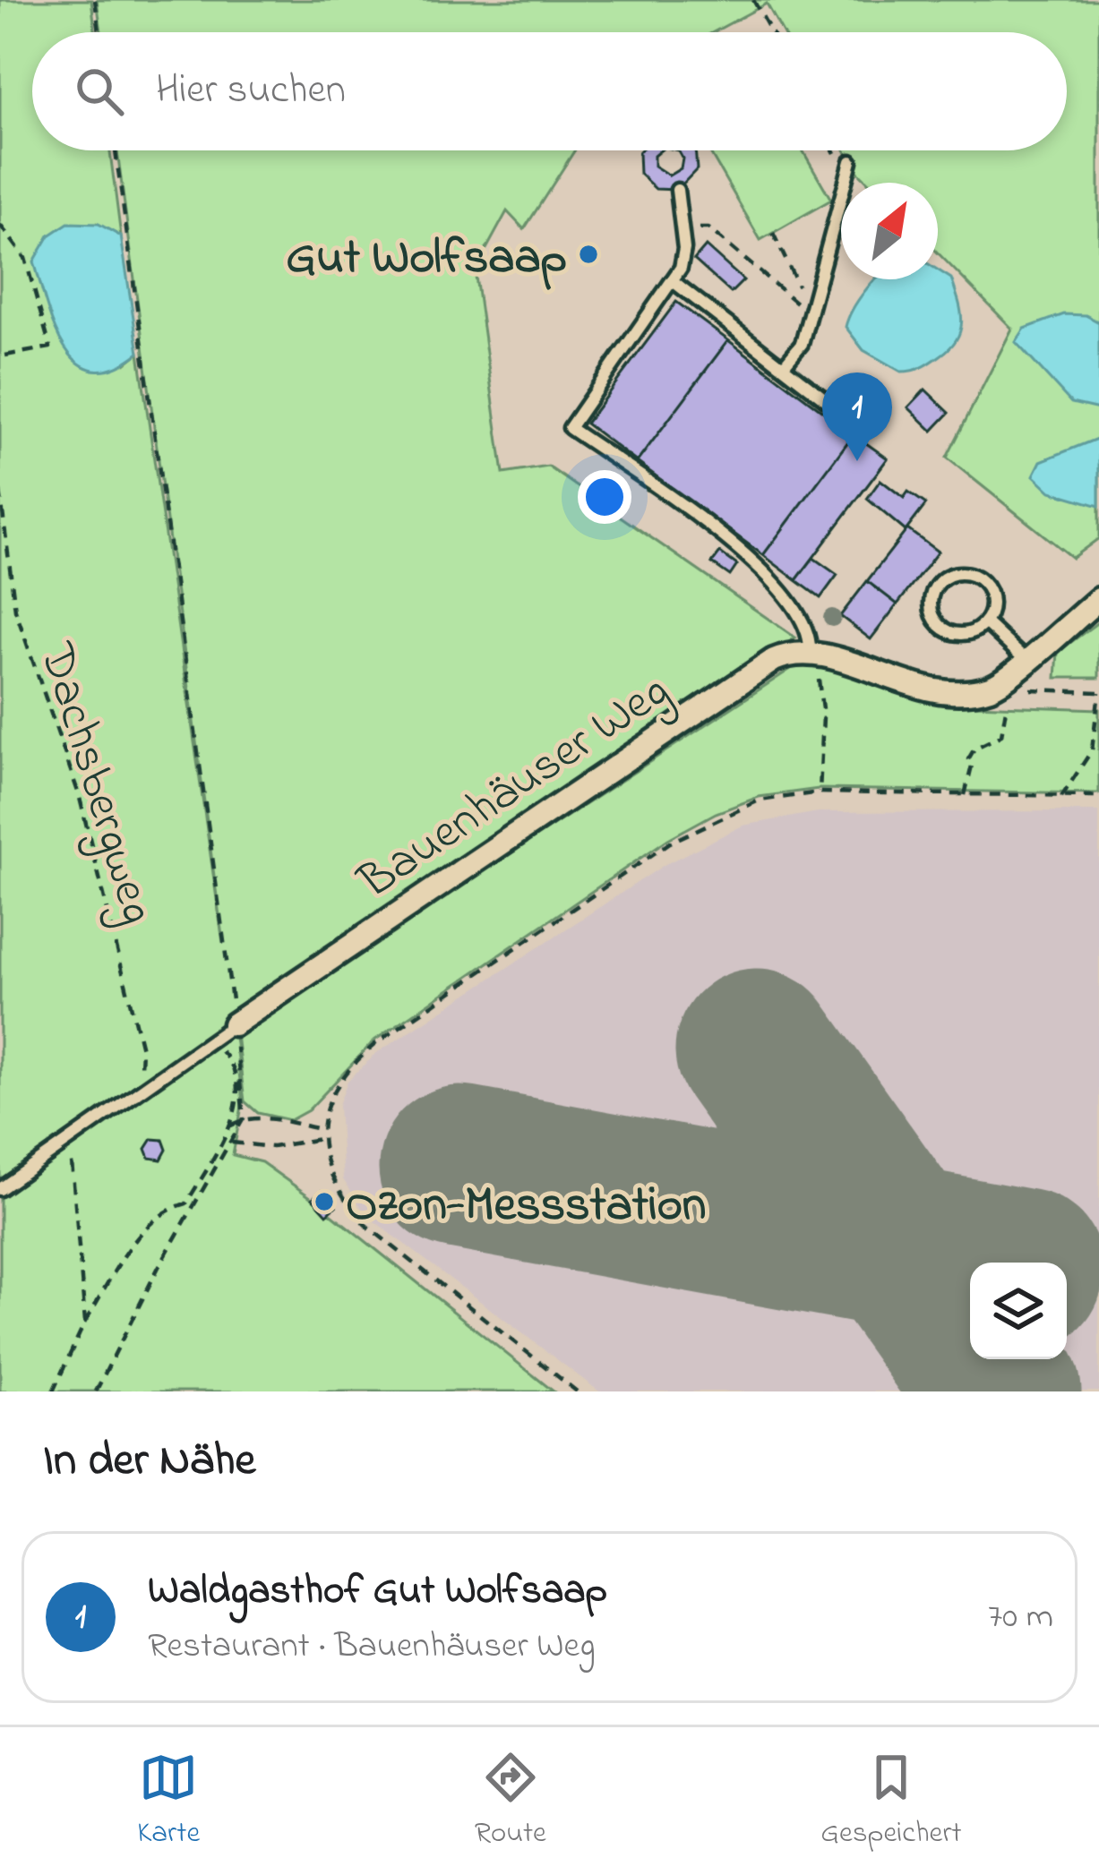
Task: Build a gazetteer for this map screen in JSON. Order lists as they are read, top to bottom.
{
  "streets": {
    "street": ["Bauenhäuser Weg"],
    "path": ["Dachsbergweg"]
  },
  "crossings": [
    ["Dachsbergweg", "Bauenhäuser Weg"]
  ],
  "places": ["Gut Wolfsaap", "Ozon-Messstation"],
  "north": "top right",
  "page": {
    "search": "Hier suchen",
    "pins": "1",
    "heading": "In der Nähe",
    "list": [
      {
        "mark": "1",
        "name": "Waldgasthof Gut Wolfsaap",
        "note": "Restaurant · Bauenhäuser Weg",
        "value": "70 m"
      }
    ],
    "nav": ["Karte", "Route", "Gespeichert"]
  }
}
